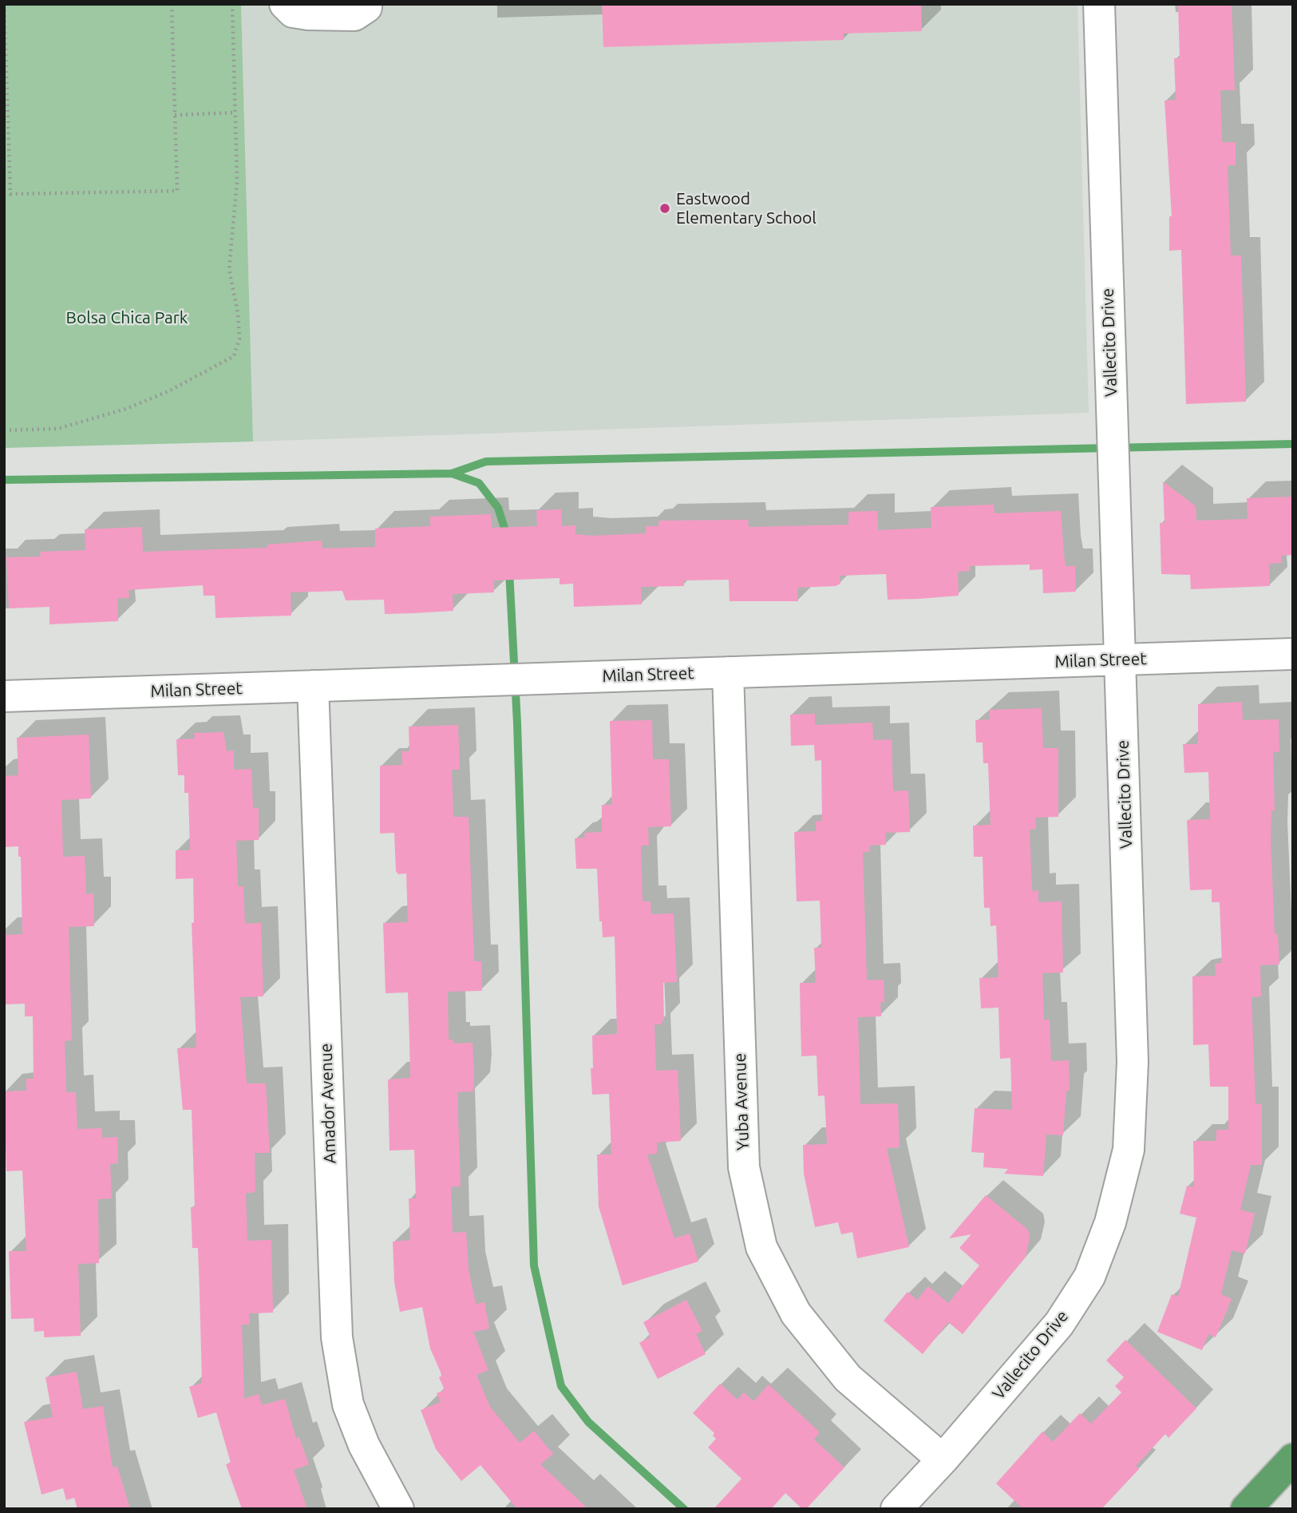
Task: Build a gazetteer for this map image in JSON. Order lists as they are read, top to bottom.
{
  "streets": {
    "street": [
      "Vallecito Drive",
      "Milan Street",
      "Yuba Avenue",
      "Amador Avenue"
    ]
  },
  "crossings": [
    ["Vallecito Drive", "Milan Street"],
    ["Vallecito Drive", "Yuba Avenue"],
    ["Milan Street", "Yuba Avenue"],
    ["Milan Street", "Amador Avenue"]
  ],
  "parks": ["Bolsa Chica Park"],
  "places": ["Eastwood Elementary School"]
}
